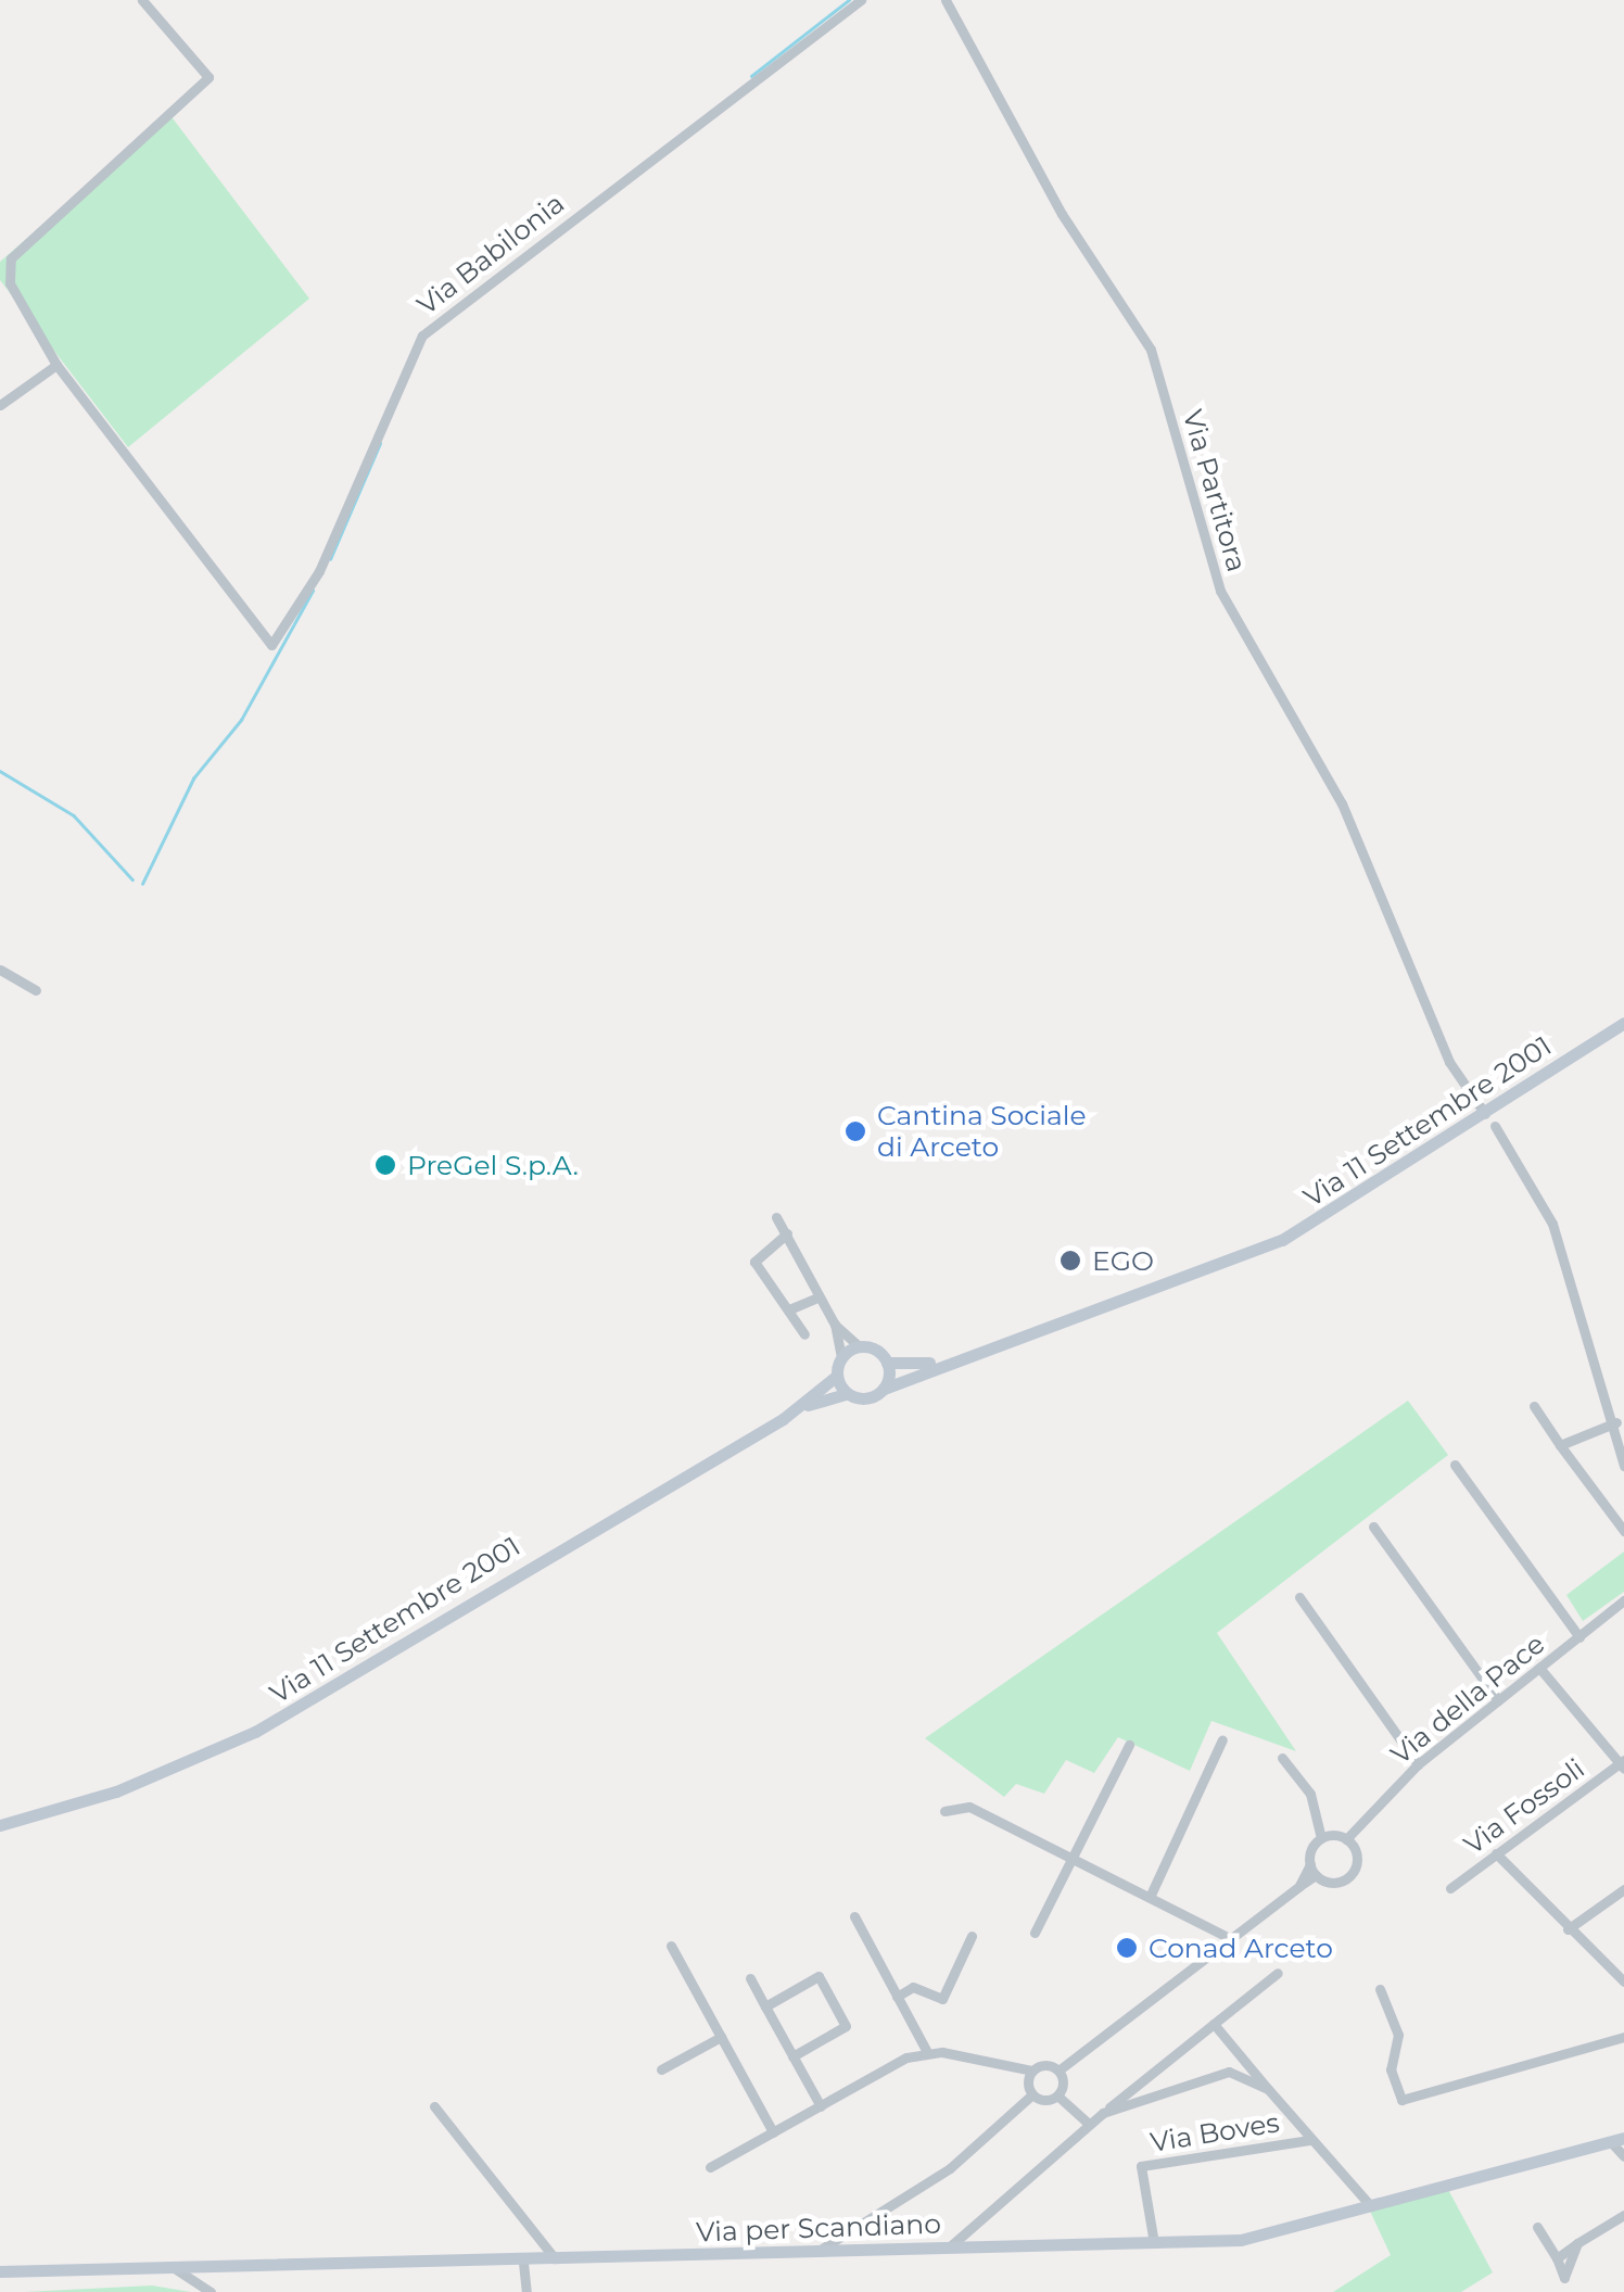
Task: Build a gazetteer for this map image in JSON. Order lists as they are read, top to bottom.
{
  "streets": {
    "main road": ["Via 11 Settembre 2001", "Via per Scandiano"],
    "street": [
      "Via Babilonia",
      "Via Partitora",
      "Via della Pace",
      "Via Fossoli",
      "Via Boves"
    ]
  },
  "crossings": [
    ["Via Partitora", "Via 11 Settembre 2001"],
    ["Via Boves", "Via per Scandiano"]
  ],
  "places": [
    "Cantina Sociale di Arceto",
    "PreGel S.p.A.",
    "EGO",
    "Conad Arceto"
  ]
}
